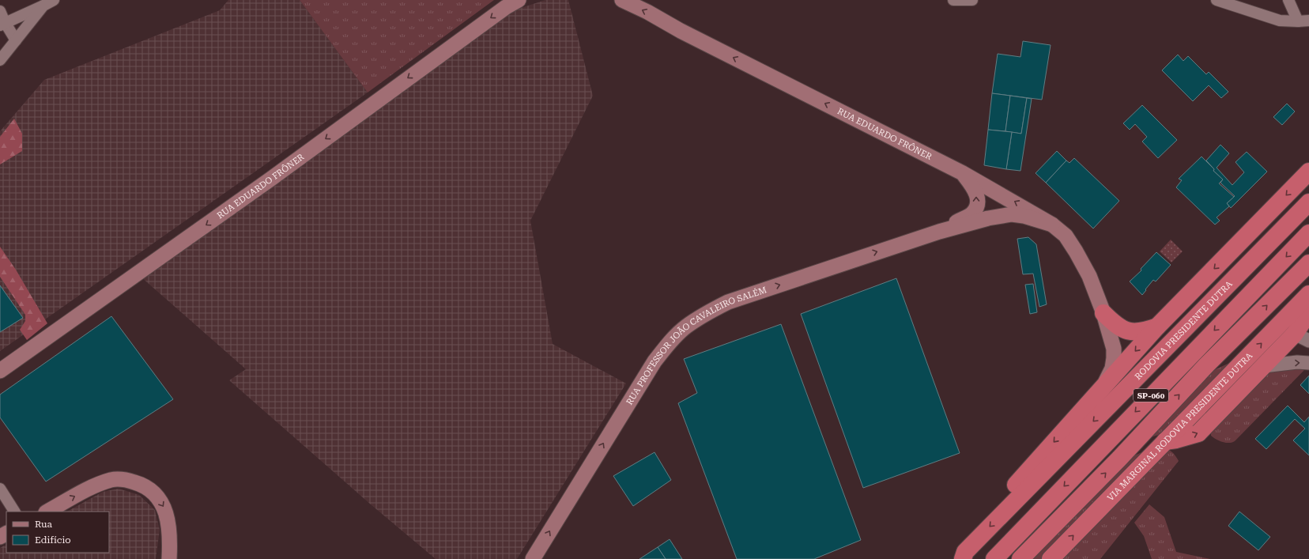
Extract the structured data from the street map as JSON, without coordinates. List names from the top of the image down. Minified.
{"streets":{"highway":["RODOVIA PRESIDENTE DUTRA","SP-060","VIA MARGINAL RODOVIA PRESIDENTE DUTRA"],"main road":["RUA EDUARDO FRÔNER","RUA PROFESSOR JOÃO CAVALEIRO SALÉM"]},"crossings":[["RUA EDUARDO FRÔNER","RUA PROFESSOR JOÃO CAVALEIRO SALÉM"]],"one_way":["RUA EDUARDO FRÔNER","RUA PROFESSOR JOÃO CAVALEIRO SALÉM"],"legend":["Rua","Edifício"]}
